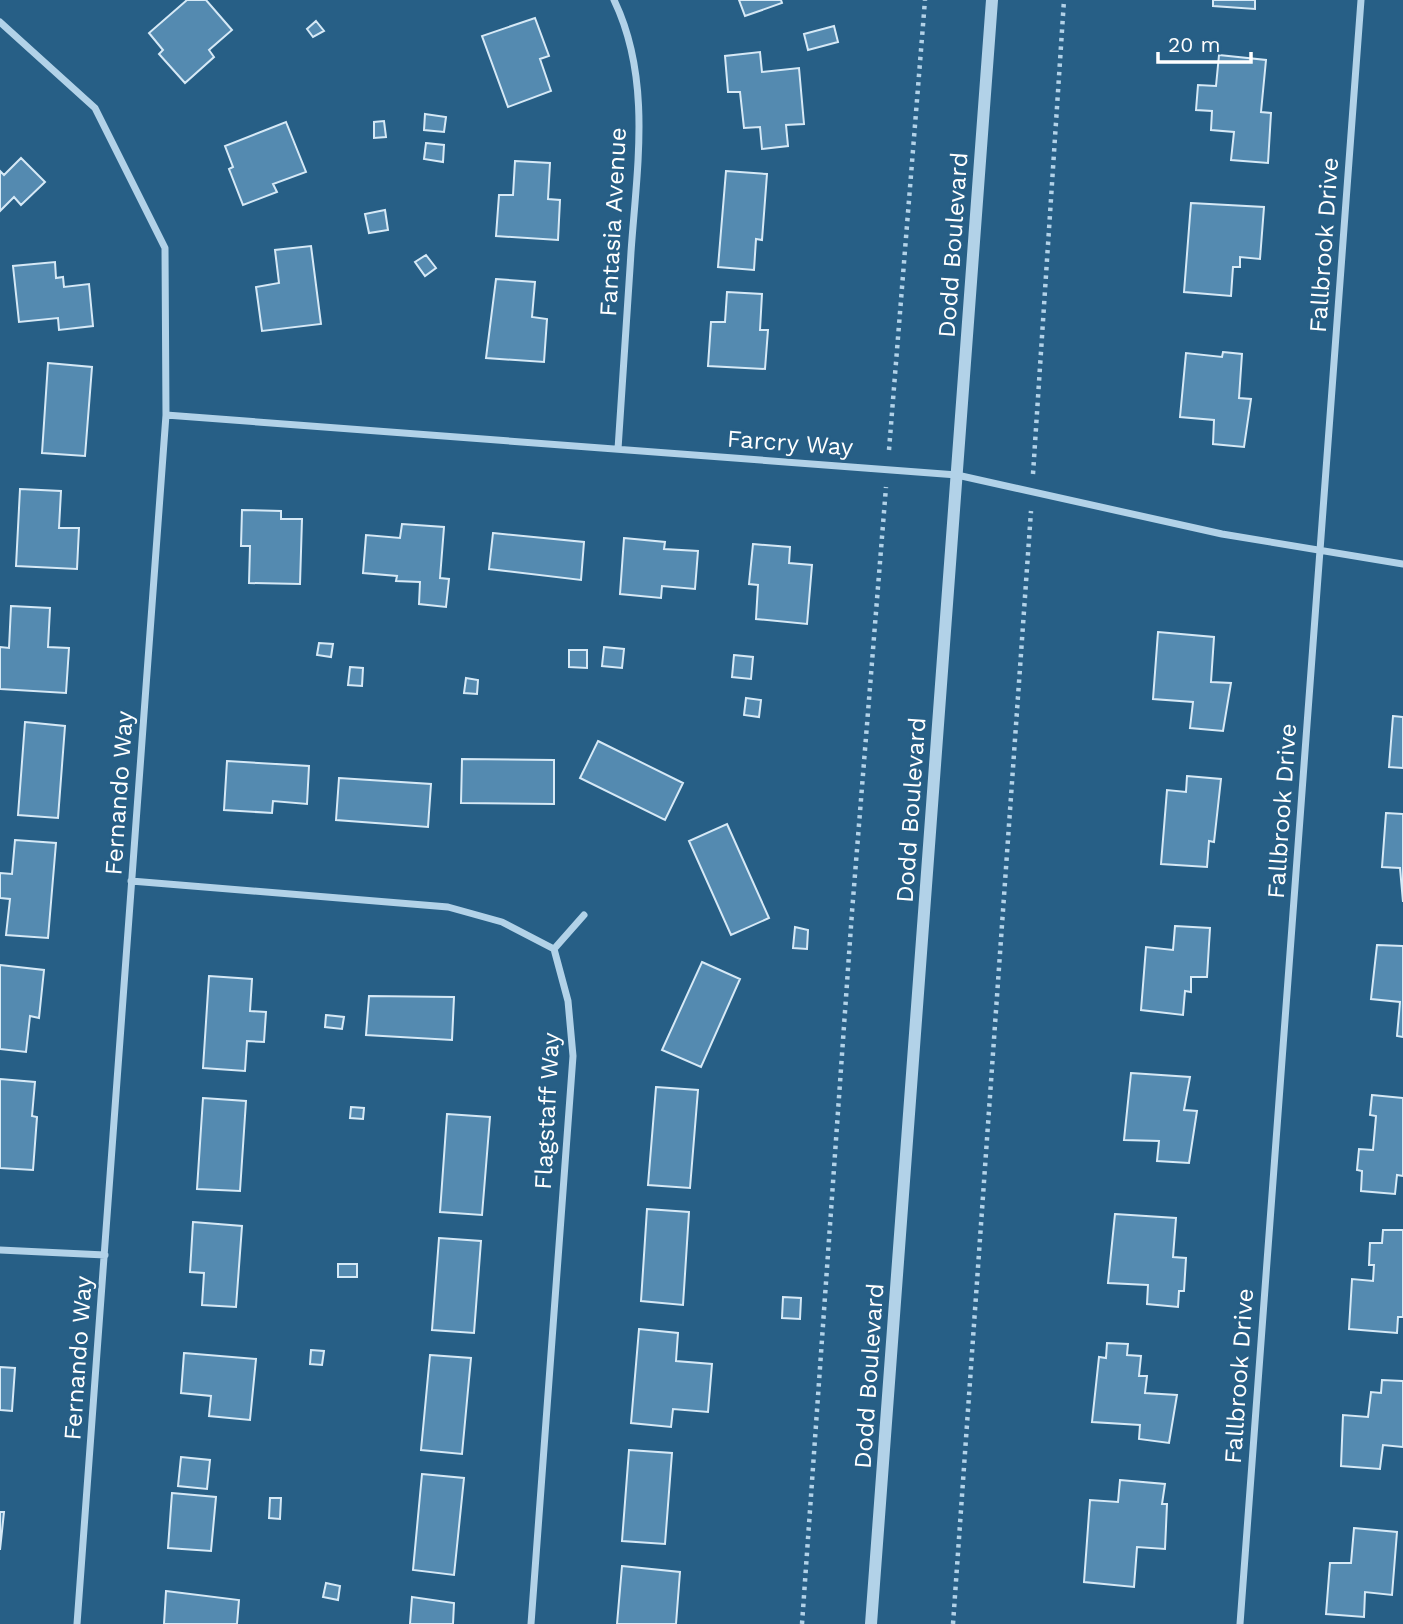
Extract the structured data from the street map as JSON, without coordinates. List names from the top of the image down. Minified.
{"streets":{"street":["Fantasia Avenue","Dodd Boulevard","Fallbrook Drive","Farcry Way","Fernando Way","Flagstaff Way"]},"crossings":[["Fantasia Avenue","Farcry Way"],["Dodd Boulevard","Farcry Way"],["Fallbrook Drive","Farcry Way"],["Farcry Way","Fernando Way"]],"scale_bar":"20 m"}
